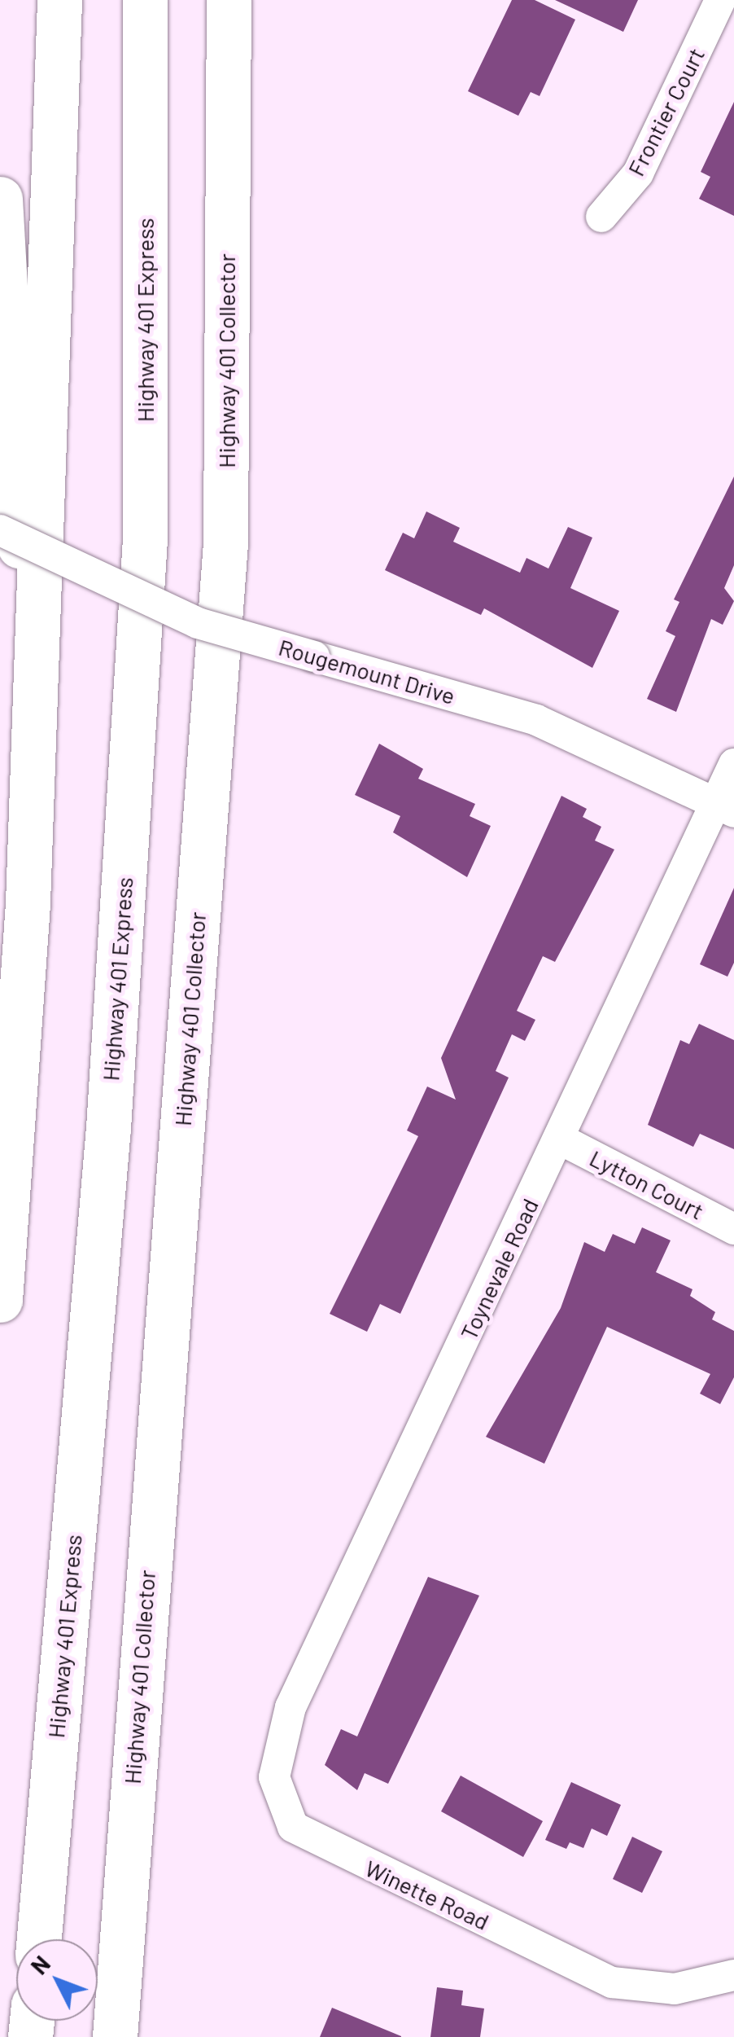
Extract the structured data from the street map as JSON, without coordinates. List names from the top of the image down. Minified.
{"streets":{"highway":["Highway 401 Express","Highway 401 Collector"],"street":["Frontier Court","Rougemount Drive","Lytton Court","Toynevale Road","Winette Road"]},"crossings":[["Rougemount Drive","Toynevale Road"],["Lytton Court","Toynevale Road"],["Toynevale Road","Winette Road"]],"north":"top left"}
